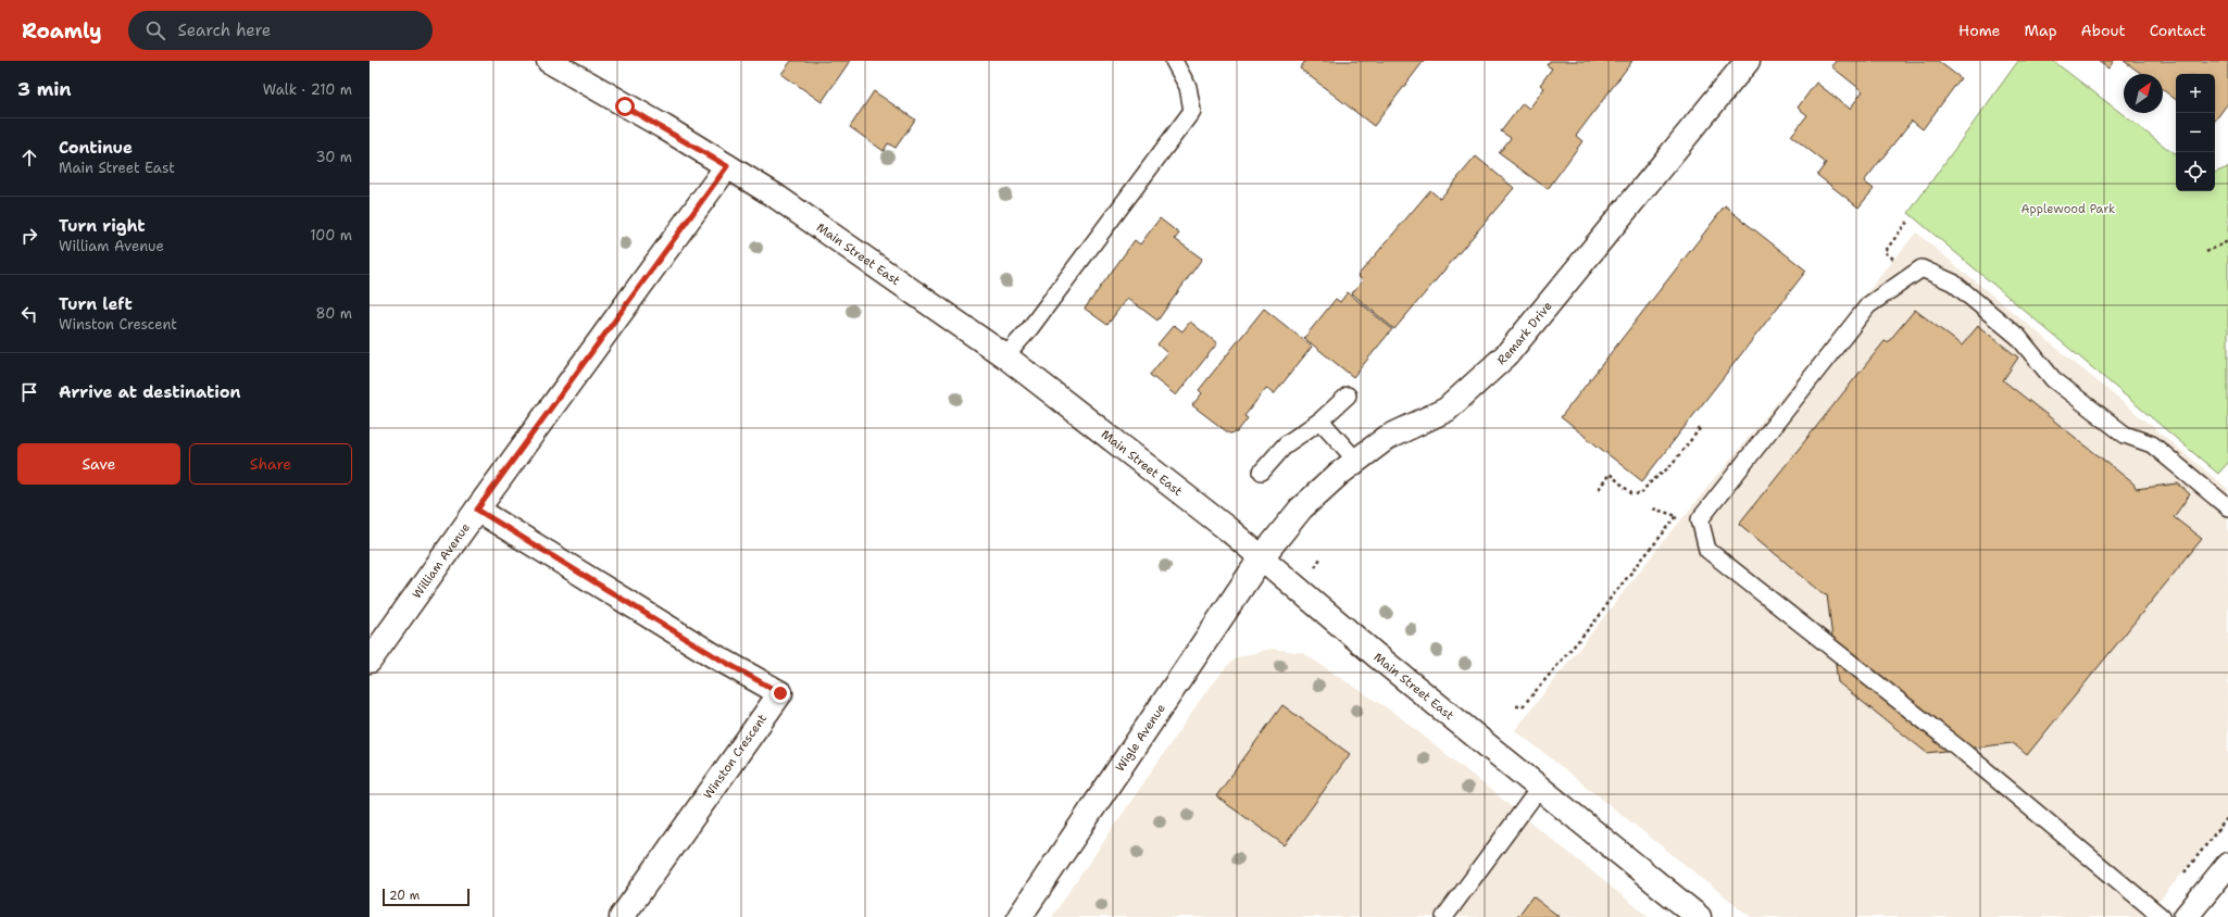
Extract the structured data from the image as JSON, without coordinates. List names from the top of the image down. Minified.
{"streets":{"street":["Main Street East","Remark Drive","William Avenue","Wigle Avenue","Winston Crescent"]},"crossings":[["Main Street East","Remark Drive"],["Main Street East","William Avenue"],["Main Street East","Wigle Avenue"],["Remark Drive","Wigle Avenue"],["William Avenue","Winston Crescent"]],"parks":["Applewood Park"],"scale_bar":"20 m","north":"top right","page":{"header":"Roamly","search":"Search here","nav":["Home","Map","About","Contact"],"heading":["3 min","Walk · 210 m"],"map_buttons":["+","−"],"list":[["Continue","Main Street East","30 m"],["Turn right","William Avenue","100 m"],["Turn left","Winston Crescent","80 m"],"Arrive at destination"],"buttons":["Save","Share"],"scale":"20 m"}}
